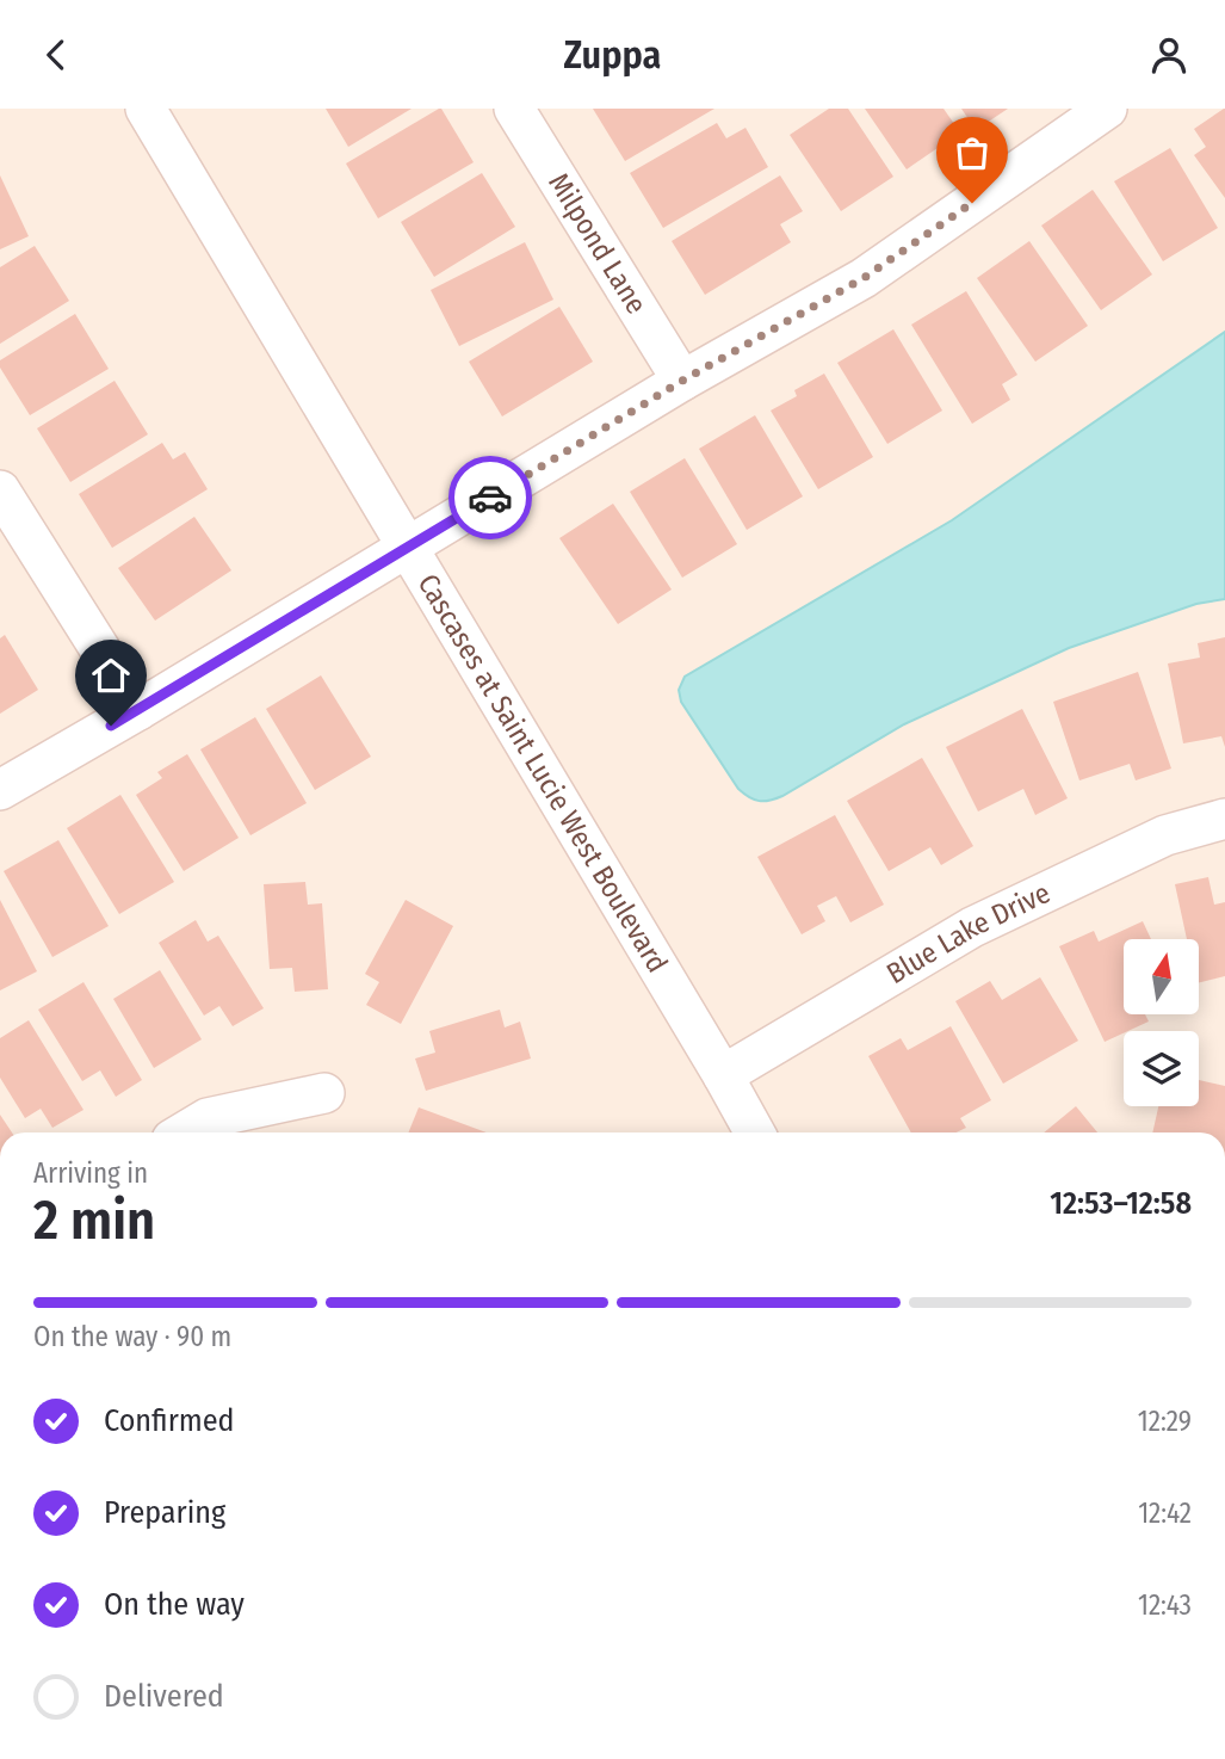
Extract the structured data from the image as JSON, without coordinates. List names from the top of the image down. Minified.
{"streets":{"street":["Milpond Lane","Cascases at Saint Lucie West Boulevard","Blue Lake Drive"]},"crossings":[["Cascases at Saint Lucie West Boulevard","Blue Lake Drive"]],"north":"top","page":{"header":"Zuppa","heading":["2 min","Arriving in","12:53–12:58"],"bar":"On the way · 90 m","list":[["Confirmed","12:29"],["Preparing","12:42"],["On the way","12:43"],"Delivered"]}}
